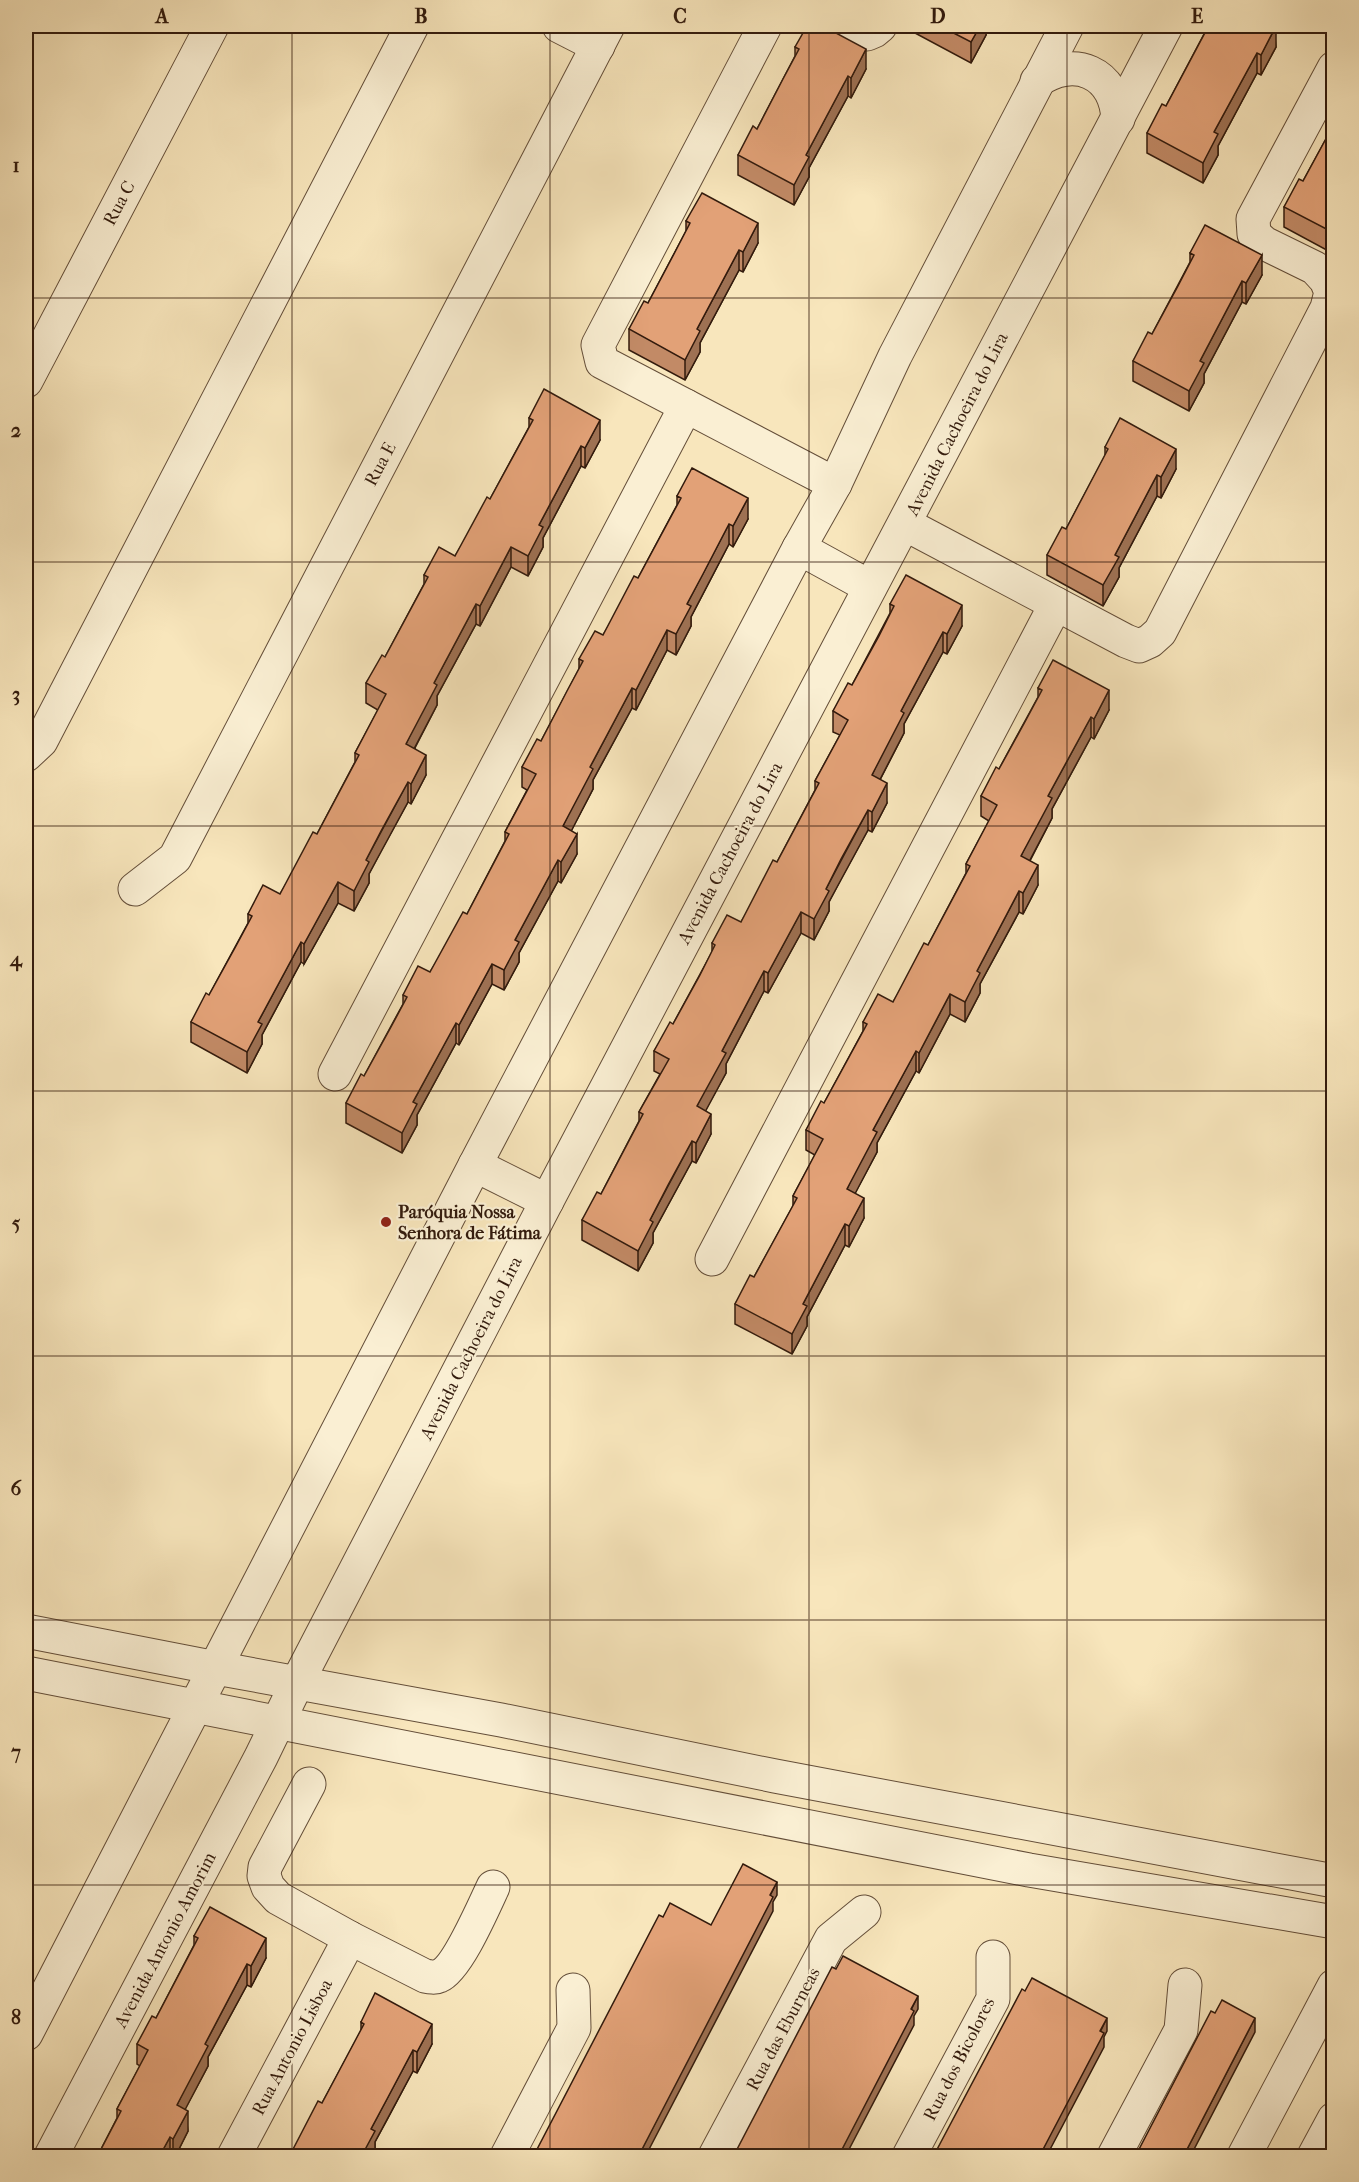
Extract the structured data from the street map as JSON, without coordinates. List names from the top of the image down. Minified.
{"streets":{"street":["Rua C","Avenida Cachoeira do Lira","Rua E","Avenida Antonio Amorim","Rua das Eburneas","Rua Antonio Lisboa","Rua dos Bicolores"]},"crossings":[["Avenida Cachoeira do Lira","Avenida Antonio Amorim"]],"places":["Paróquia Nossa Senhora de Fátima"],"grid":{"columns":["A","B","C","D","E"],"rows":["1","2","3","4","5","6","7","8"]}}
